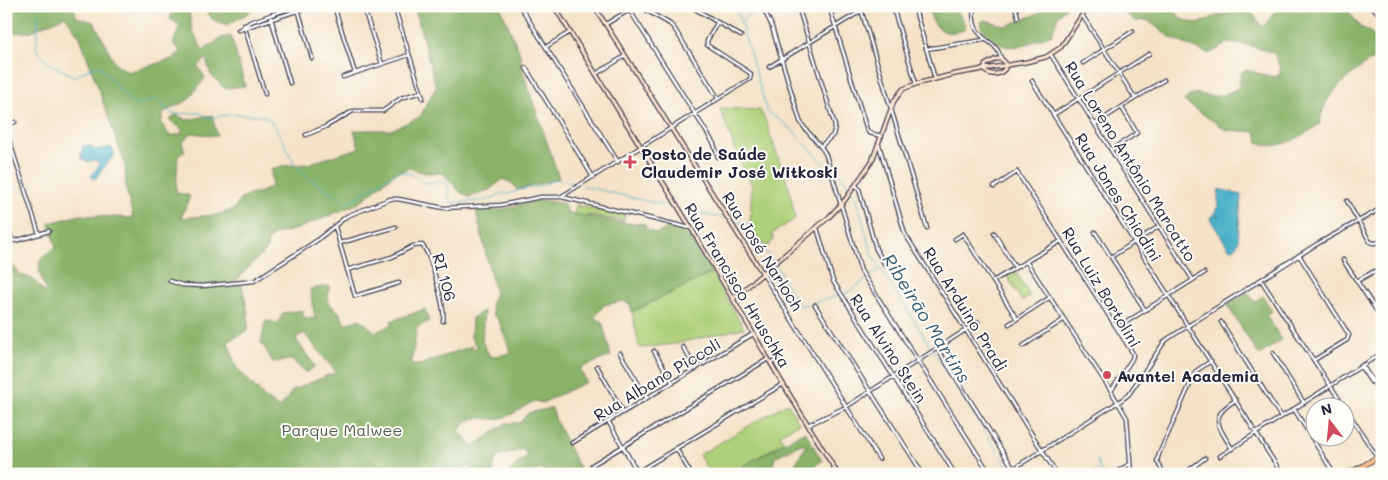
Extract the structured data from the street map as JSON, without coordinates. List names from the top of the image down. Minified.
{"streets":{"street":["Rua Loreno Antônio Marcatto","Rua Jones Chiodini","Rua José Narloch","RI 106","Rua Francisco Hruschka","Rua Luiz Bortolini","Rua Arduino Pradi","Rua Alvino Stein","Rua Albano Piccoli"]},"crossings":[["Rua Francisco Hruschka","Rua Albano Piccoli"]],"water":["Ribeirão Martins"],"parks":["Parque Malwee"],"places":{"health":["Posto de Saúde Claudemir José Witkoski"],"other":["Avante! Academia"]},"north":"top"}
